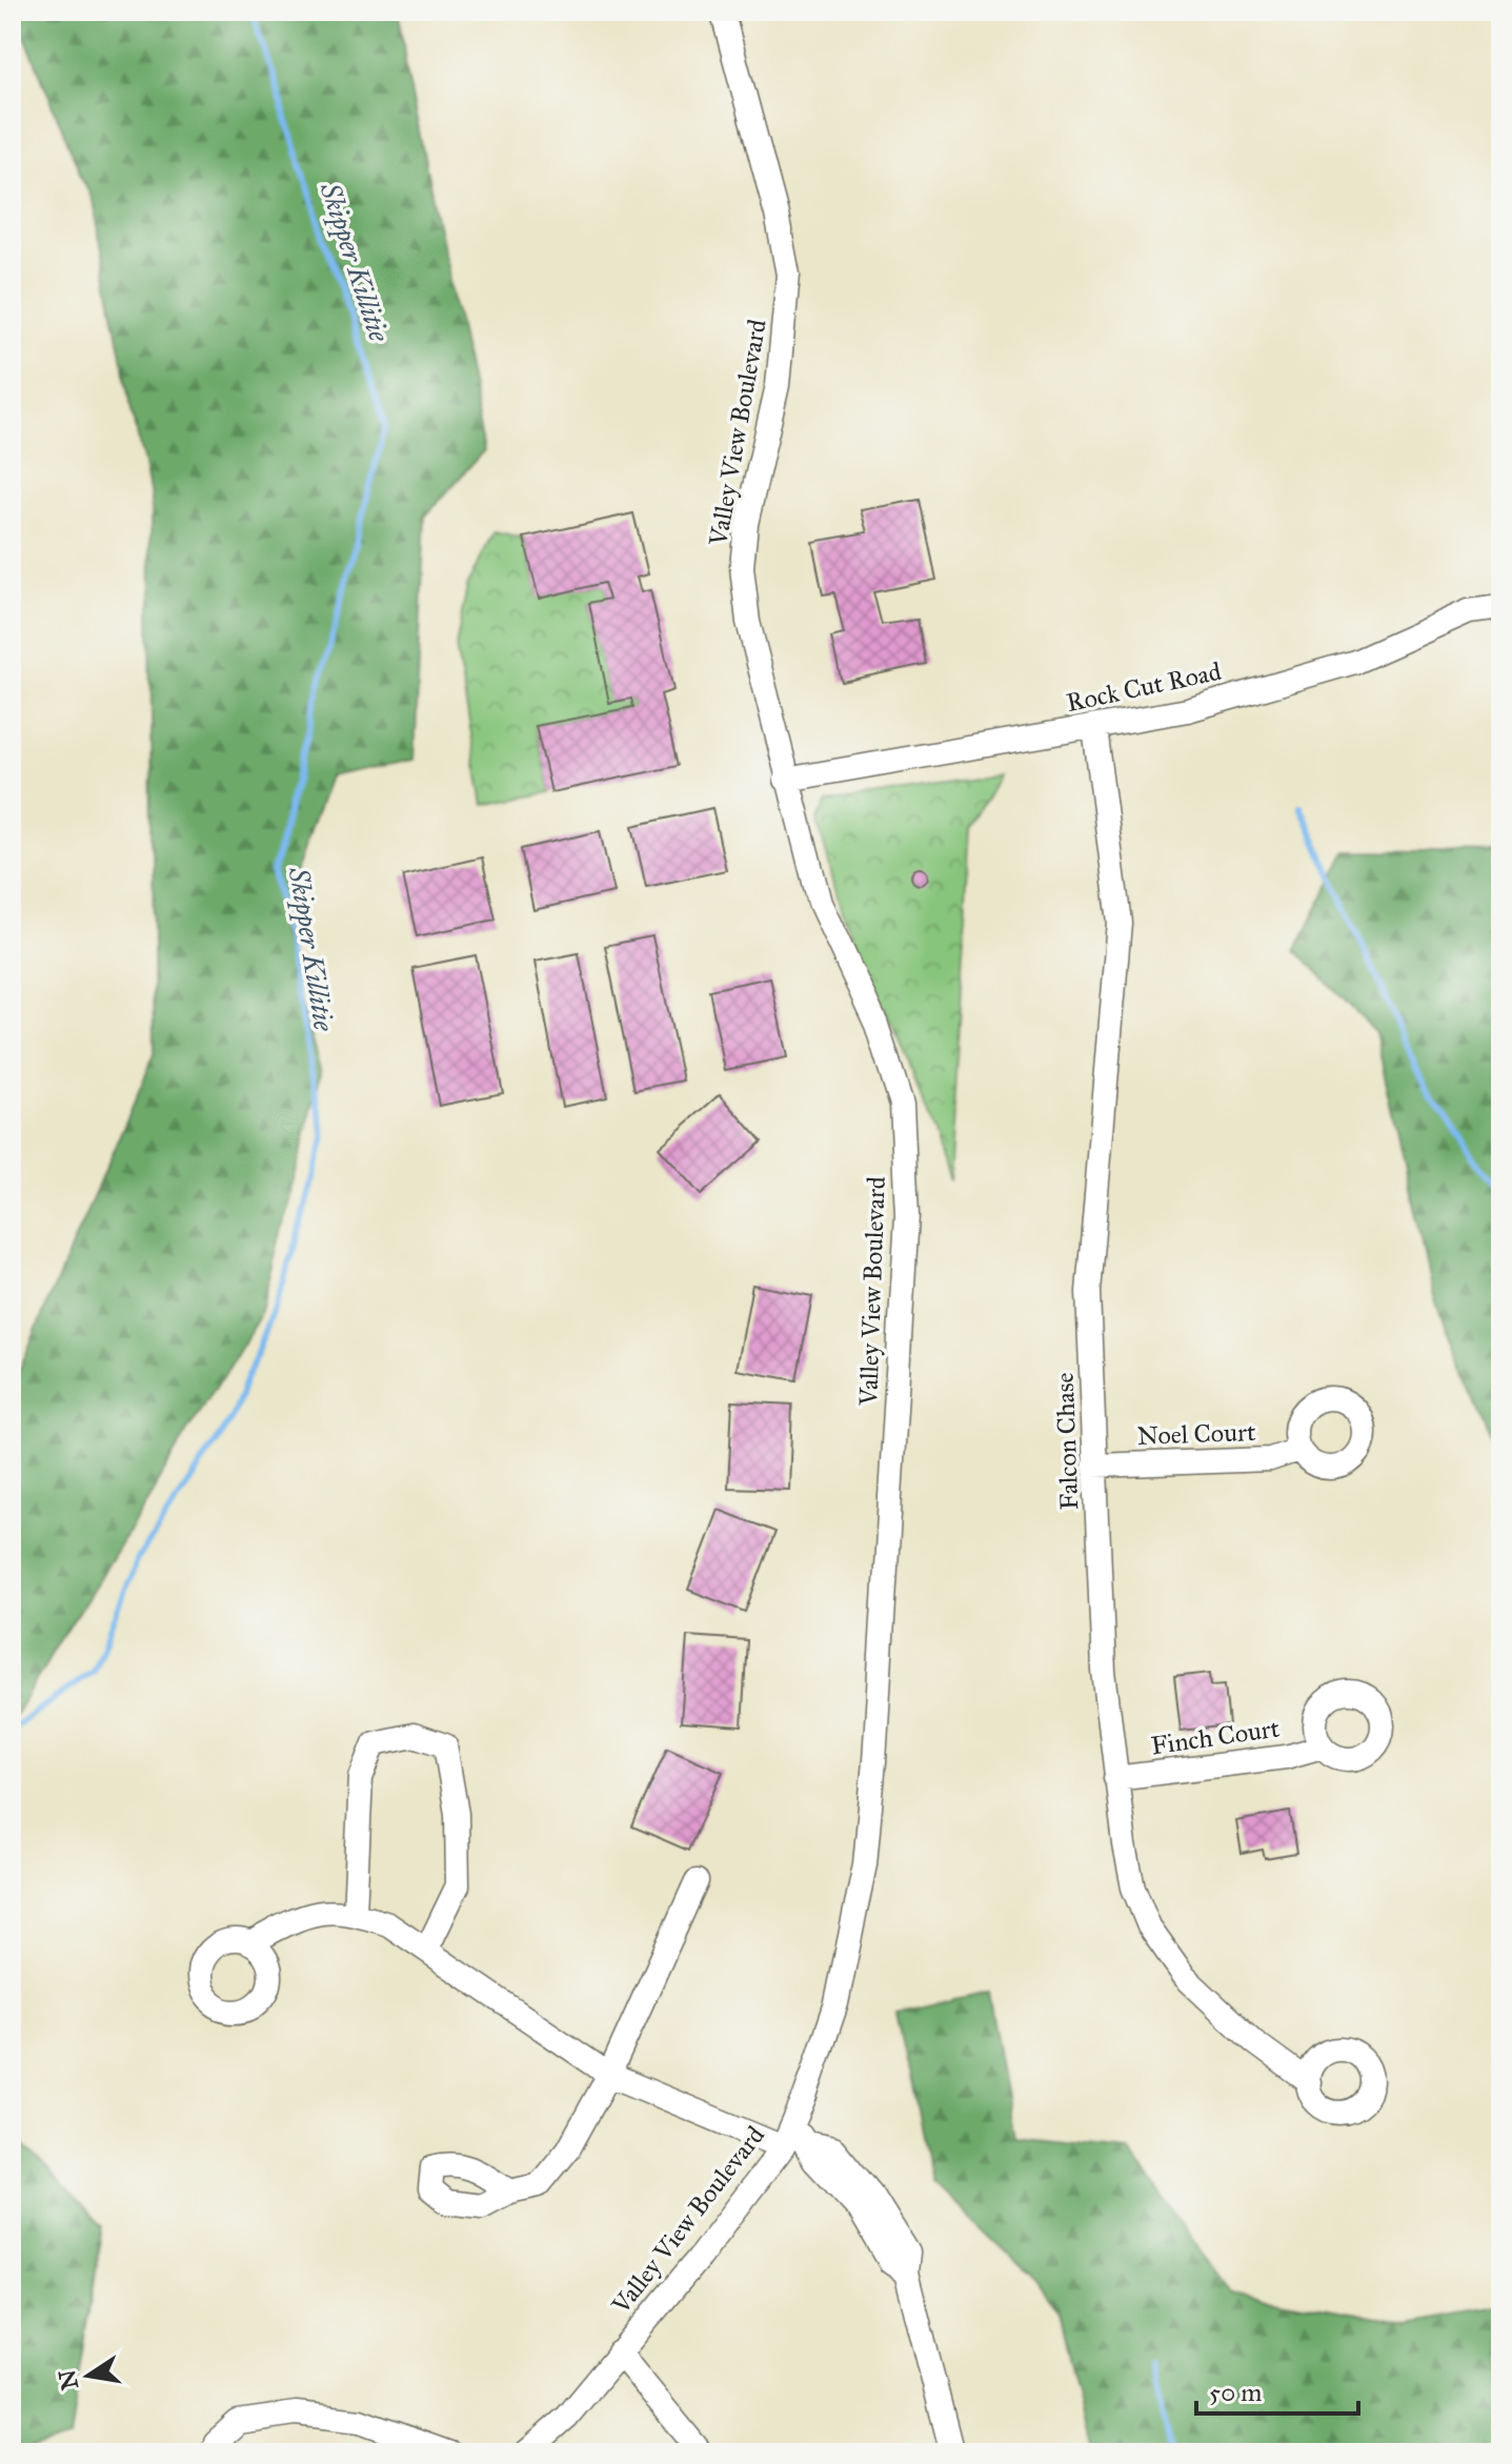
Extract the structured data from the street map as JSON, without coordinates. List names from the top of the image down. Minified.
{"streets":{"street":["Valley View Boulevard","Rock Cut Road","Noel Court","Falcon Chase","Finch Court"]},"crossings":[["Valley View Boulevard","Rock Cut Road"],["Rock Cut Road","Falcon Chase"],["Noel Court","Falcon Chase"],["Falcon Chase","Finch Court"]],"water":["Skipper Killitie"],"scale_bar":"50 m","north":"left"}
